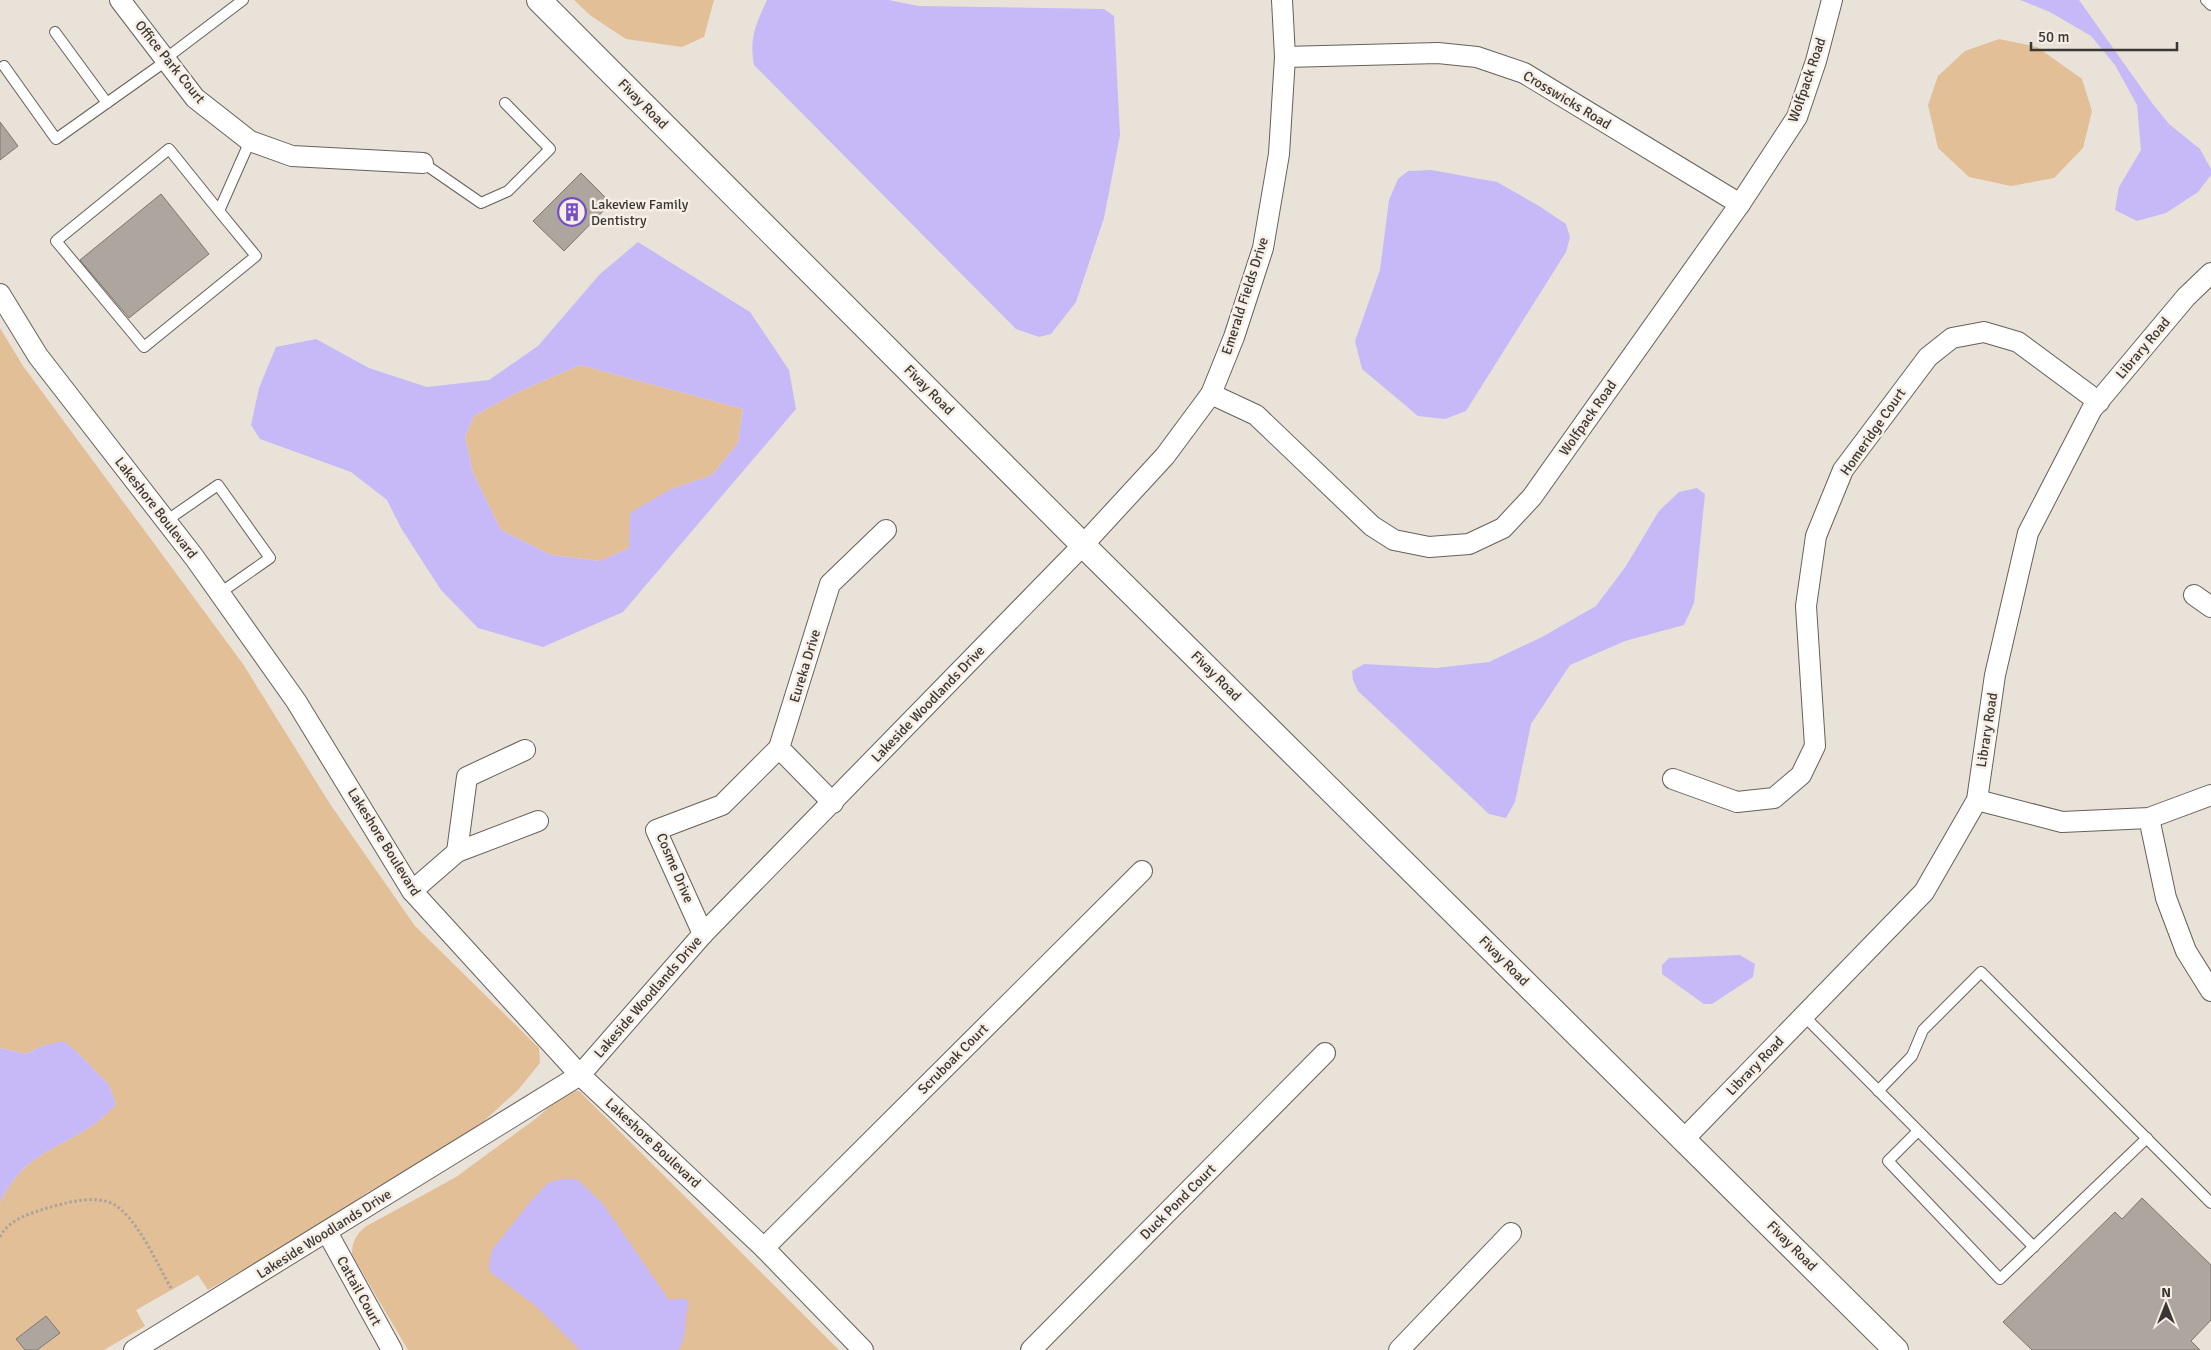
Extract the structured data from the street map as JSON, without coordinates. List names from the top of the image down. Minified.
{"streets":{"street":["Office Park Court","Wolfpack Road","Crosswicks Road","Fivay Road","Emerald Fields Drive","Library Road","Homeridge Court","Lakeshore Boulevard","Eureka Drive","Lakeside Woodlands Drive","Cosme Drive","Scruboak Court","Duck Pond Court","Cattail Court"]},"crossings":[["Wolfpack Road","Crosswicks Road"],["Wolfpack Road","Emerald Fields Drive"],["Crosswicks Road","Emerald Fields Drive"],["Fivay Road","Emerald Fields Drive"],["Fivay Road","Library Road"],["Fivay Road","Lakeside Woodlands Drive"],["Emerald Fields Drive","Lakeside Woodlands Drive"],["Library Road","Homeridge Court"],["Lakeshore Boulevard","Lakeside Woodlands Drive"],["Lakeshore Boulevard","Scruboak Court"],["Eureka Drive","Cosme Drive"],["Lakeside Woodlands Drive","Cosme Drive"],["Lakeside Woodlands Drive","Cattail Court"]],"places":{"building":["Lakeview Family Dentistry"]},"scale_bar":"50 m","north":"top"}
